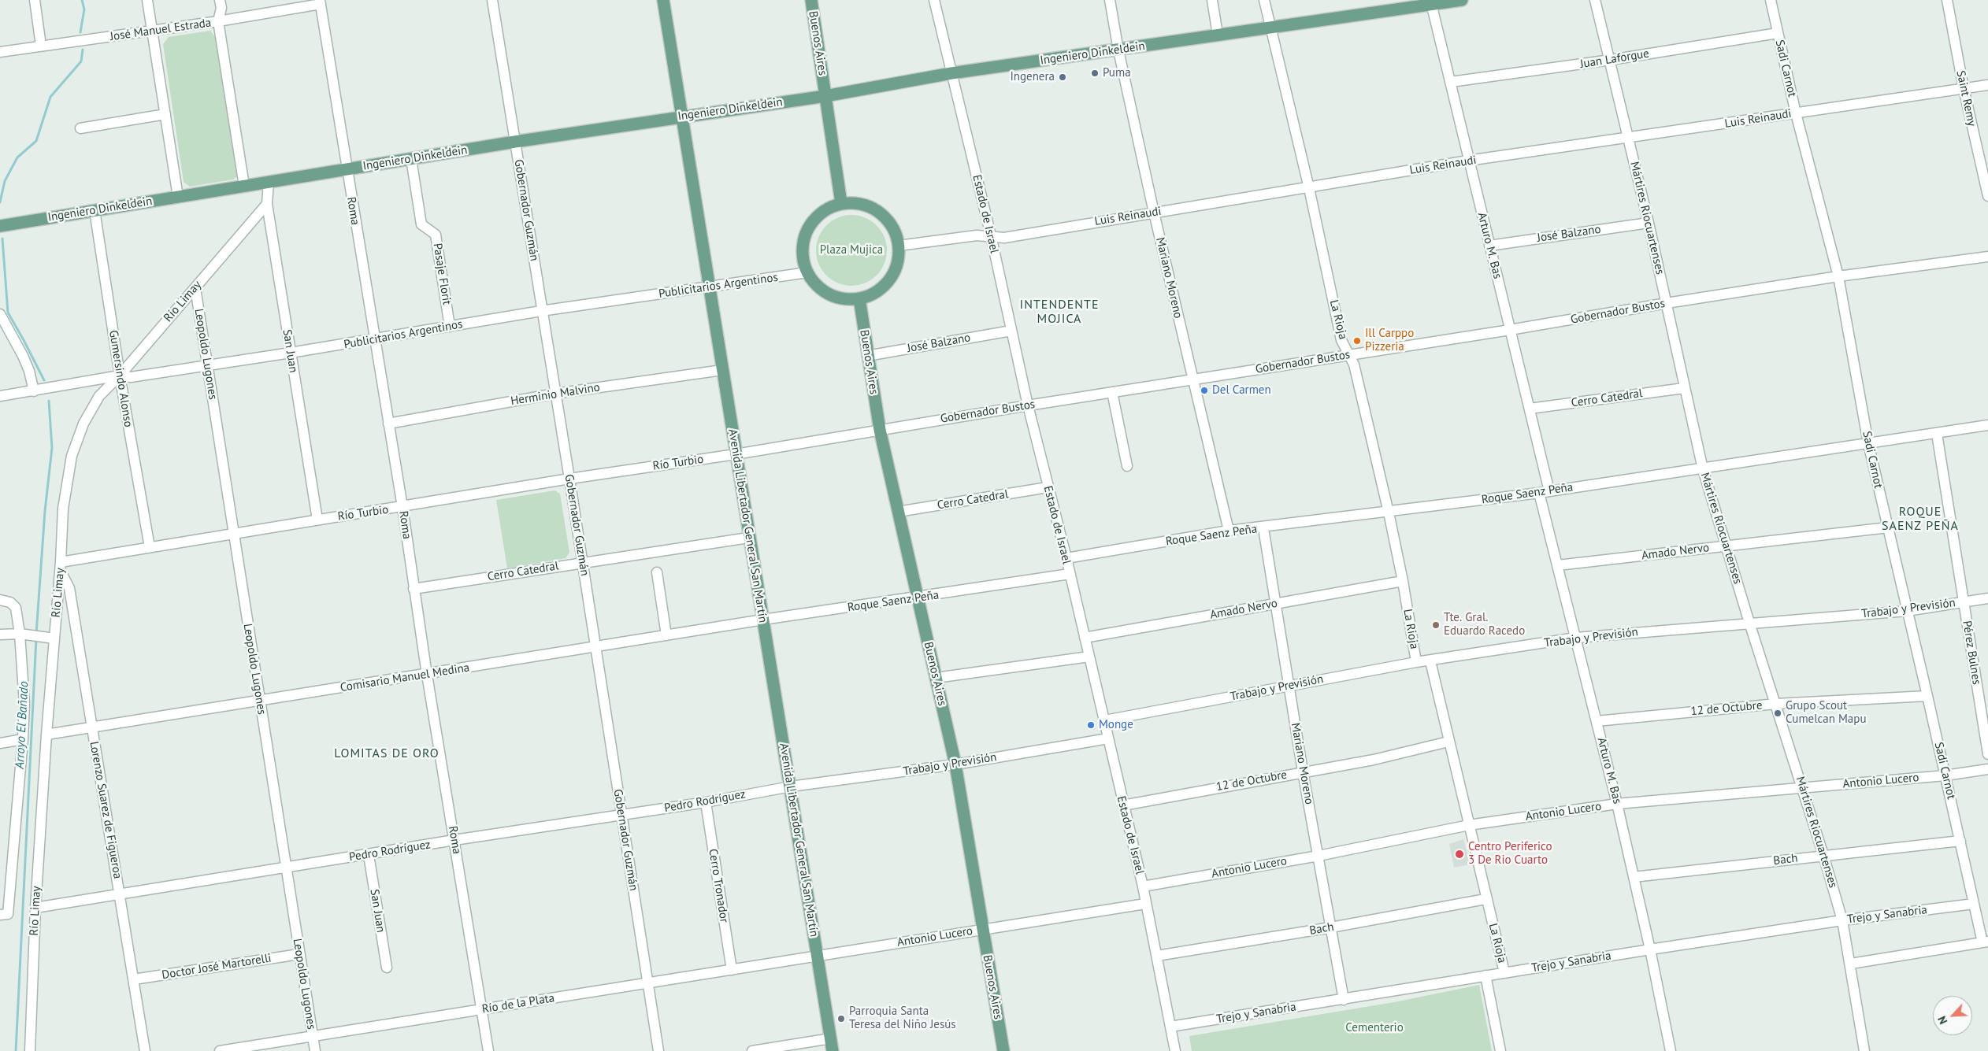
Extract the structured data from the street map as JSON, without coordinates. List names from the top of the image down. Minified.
{"streets":{"main road":["Buenos Aires","Ingeniero Dinkeldein","Avenida Libertador General San Martín"],"street":["José Manuel Estrada","Juan Laforgue","Sadi Carnot","Saint Remy","Luis Reinaudi","Gobernador Guzmán","Roma","Estado de Israel","Mártires Riocuartenses","José Balzano","Arturo M. Bas","Pasaje Florit","Mariano Moreno","Publicitarios Argentinos","Río Limay","Gobernador Bustos","La Rioja","San Juan","Leopoldo Lugones","Gumersindo Alonso","Herminio Malvino","Cerro Catedral","Río Turbio","Roque Saenz Peña","Amado Nervo","Trabajo y Previsión","Pérez Bulnes","Comisario Manuel Medina","12 de Octubre","Antonio Lucero","Pedro Rodríguez","Lorenzo Suarez de Figueroa","Bach","Cerro Tronador","Trejo y Sanabria","Doctor José Martorelli","Río de la Plata"]},"crossings":[["José Manuel Estrada","Roma"],["Buenos Aires","Ingeniero Dinkeldein"],["Buenos Aires","Luis Reinaudi"],["Buenos Aires","José Balzano"],["Buenos Aires","Publicitarios Argentinos"],["Buenos Aires","Gobernador Bustos"],["Buenos Aires","Cerro Catedral"],["Buenos Aires","Roque Saenz Peña"],["Buenos Aires","Trabajo y Previsión"],["Buenos Aires","Antonio Lucero"],["Ingeniero Dinkeldein","Gobernador Guzmán"],["Ingeniero Dinkeldein","Roma"],["Ingeniero Dinkeldein","Estado de Israel"],["Ingeniero Dinkeldein","Arturo M. Bas"],["Ingeniero Dinkeldein","Pasaje Florit"],["Ingeniero Dinkeldein","Mariano Moreno"],["Ingeniero Dinkeldein","La Rioja"],["Ingeniero Dinkeldein","San Juan"],["Ingeniero Dinkeldein","Gumersindo Alonso"],["Ingeniero Dinkeldein","Avenida Libertador General San Martín"],["Juan Laforgue","Sadi Carnot"],["Juan Laforgue","Mártires Riocuartenses"],["Juan Laforgue","Arturo M. Bas"],["Sadi Carnot","Luis Reinaudi"],["Sadi Carnot","Gobernador Bustos"],["Sadi Carnot","Roque Saenz Peña"],["Sadi Carnot","Amado Nervo"],["Sadi Carnot","Trabajo y Previsión"],["Sadi Carnot","12 de Octubre"],["Sadi Carnot","Antonio Lucero"],["Sadi Carnot","Bach"],["Sadi Carnot","Trejo y Sanabria"],["Saint Remy","Luis Reinaudi"],["Luis Reinaudi","Estado de Israel"],["Luis Reinaudi","Mártires Riocuartenses"],["Luis Reinaudi","Arturo M. Bas"],["Luis Reinaudi","Mariano Moreno"],["Luis Reinaudi","Publicitarios Argentinos"],["Luis Reinaudi","La Rioja"],["Gobernador Guzmán","Publicitarios Argentinos"],["Gobernador Guzmán","Herminio Malvino"],["Gobernador Guzmán","Cerro Catedral"],["Gobernador Guzmán","Río Turbio"],["Gobernador Guzmán","Comisario Manuel Medina"],["Gobernador Guzmán","Pedro Rodríguez"],["Gobernador Guzmán","Río de la Plata"],["Roma","Publicitarios Argentinos"],["Roma","Herminio Malvino"],["Roma","Cerro Catedral"],["Roma","Río Turbio"],["Roma","Comisario Manuel Medina"],["Roma","Pedro Rodríguez"],["Roma","Río de la Plata"],["Estado de Israel","José Balzano"],["Estado de Israel","Gobernador Bustos"],["Estado de Israel","Cerro Catedral"],["Estado de Israel","Roque Saenz Peña"],["Estado de Israel","Amado Nervo"],["Estado de Israel","Trabajo y Previsión"],["Estado de Israel","12 de Octubre"],["Estado de Israel","Antonio Lucero"],["Estado de Israel","Bach"],["Estado de Israel","Trejo y Sanabria"],["Mártires Riocuartenses","José Balzano"],["Mártires Riocuartenses","Gobernador Bustos"],["Mártires Riocuartenses","Cerro Catedral"],["Mártires Riocuartenses","Roque Saenz Peña"],["Mártires Riocuartenses","Amado Nervo"],["Mártires Riocuartenses","Trabajo y Previsión"],["Mártires Riocuartenses","12 de Octubre"],["Mártires Riocuartenses","Antonio Lucero"],["Mártires Riocuartenses","Bach"],["Mártires Riocuartenses","Trejo y Sanabria"],["José Balzano","Arturo M. Bas"],["Arturo M. Bas","Gobernador Bustos"],["Arturo M. Bas","Cerro Catedral"],["Arturo M. Bas","Roque Saenz Peña"],["Arturo M. Bas","Amado Nervo"],["Arturo M. Bas","Trabajo y Previsión"],["Arturo M. Bas","12 de Octubre"],["Arturo M. Bas","Antonio Lucero"],["Arturo M. Bas","Bach"],["Arturo M. Bas","Trejo y Sanabria"],["Pasaje Florit","Publicitarios Argentinos"],["Mariano Moreno","Gobernador Bustos"],["Mariano Moreno","Roque Saenz Peña"],["Mariano Moreno","Amado Nervo"],["Mariano Moreno","Trabajo y Previsión"],["Mariano Moreno","12 de Octubre"],["Mariano Moreno","Antonio Lucero"],["Mariano Moreno","Bach"],["Mariano Moreno","Trejo y Sanabria"],["Publicitarios Argentinos","Río Limay"],["Publicitarios Argentinos","San Juan"],["Publicitarios Argentinos","Leopoldo Lugones"],["Publicitarios Argentinos","Gumersindo Alonso"],["Publicitarios Argentinos","Avenida Libertador General San Martín"],["Río Limay","San Juan"],["Río Limay","Leopoldo Lugones"],["Río Limay","Gumersindo Alonso"],["Río Limay","Río Turbio"],["Río Limay","Comisario Manuel Medina"],["Río Limay","Pedro Rodríguez"],["Río Limay","Lorenzo Suarez de Figueroa"],["Gobernador Bustos","La Rioja"],["Gobernador Bustos","Río Turbio"],["Gobernador Bustos","Avenida Libertador General San Martín"],["La Rioja","Roque Saenz Peña"],["La Rioja","Amado Nervo"],["La Rioja","Trabajo y Previsión"],["La Rioja","12 de Octubre"],["La Rioja","Antonio Lucero"],["La Rioja","Bach"],["La Rioja","Trejo y Sanabria"],["San Juan","Río Turbio"],["San Juan","Pedro Rodríguez"],["Leopoldo Lugones","Río Turbio"],["Leopoldo Lugones","Comisario Manuel Medina"],["Leopoldo Lugones","Pedro Rodríguez"],["Leopoldo Lugones","Doctor José Martorelli"],["Leopoldo Lugones","Río de la Plata"],["Gumersindo Alonso","Río Turbio"],["Herminio Malvino","Avenida Libertador General San Martín"],["Cerro Catedral","Avenida Libertador General San Martín"],["Río Turbio","Avenida Libertador General San Martín"],["Río Turbio","Lorenzo Suarez de Figueroa"],["Roque Saenz Peña","Avenida Libertador General San Martín"],["Roque Saenz Peña","Pérez Bulnes"],["Roque Saenz Peña","Comisario Manuel Medina"],["Avenida Libertador General San Martín","Trabajo y Previsión"],["Avenida Libertador General San Martín","Comisario Manuel Medina"],["Avenida Libertador General San Martín","Antonio Lucero"],["Avenida Libertador General San Martín","Pedro Rodríguez"],["Avenida Libertador General San Martín","Río de la Plata"],["Trabajo y Previsión","Pérez Bulnes"],["Trabajo y Previsión","Pedro Rodríguez"],["Comisario Manuel Medina","Lorenzo Suarez de Figueroa"],["Antonio Lucero","Río de la Plata"],["Pedro Rodríguez","Lorenzo Suarez de Figueroa"],["Pedro Rodríguez","Cerro Tronador"],["Lorenzo Suarez de Figueroa","Doctor José Martorelli"],["Cerro Tronador","Río de la Plata"]],"districts":["INTENDENTE MOJICA","ROQUE SAENZ PEÑA","LOMITAS DE ORO"],"water":["Arroyo El Bañado"],"parks":["Plaza Mujica","Cementerio"],"places":["Puma","Ingenera","Ill Carppo Pizzeria","Del Carmen","Tte. Gral. Eduardo Racedo","Grupo Scout Cumelcan Mapu","Monge","Centro Periferico 3 De Rio Cuarto","Parroquia Santa Teresa del Niño Jesús"],"north":"bottom left"}
